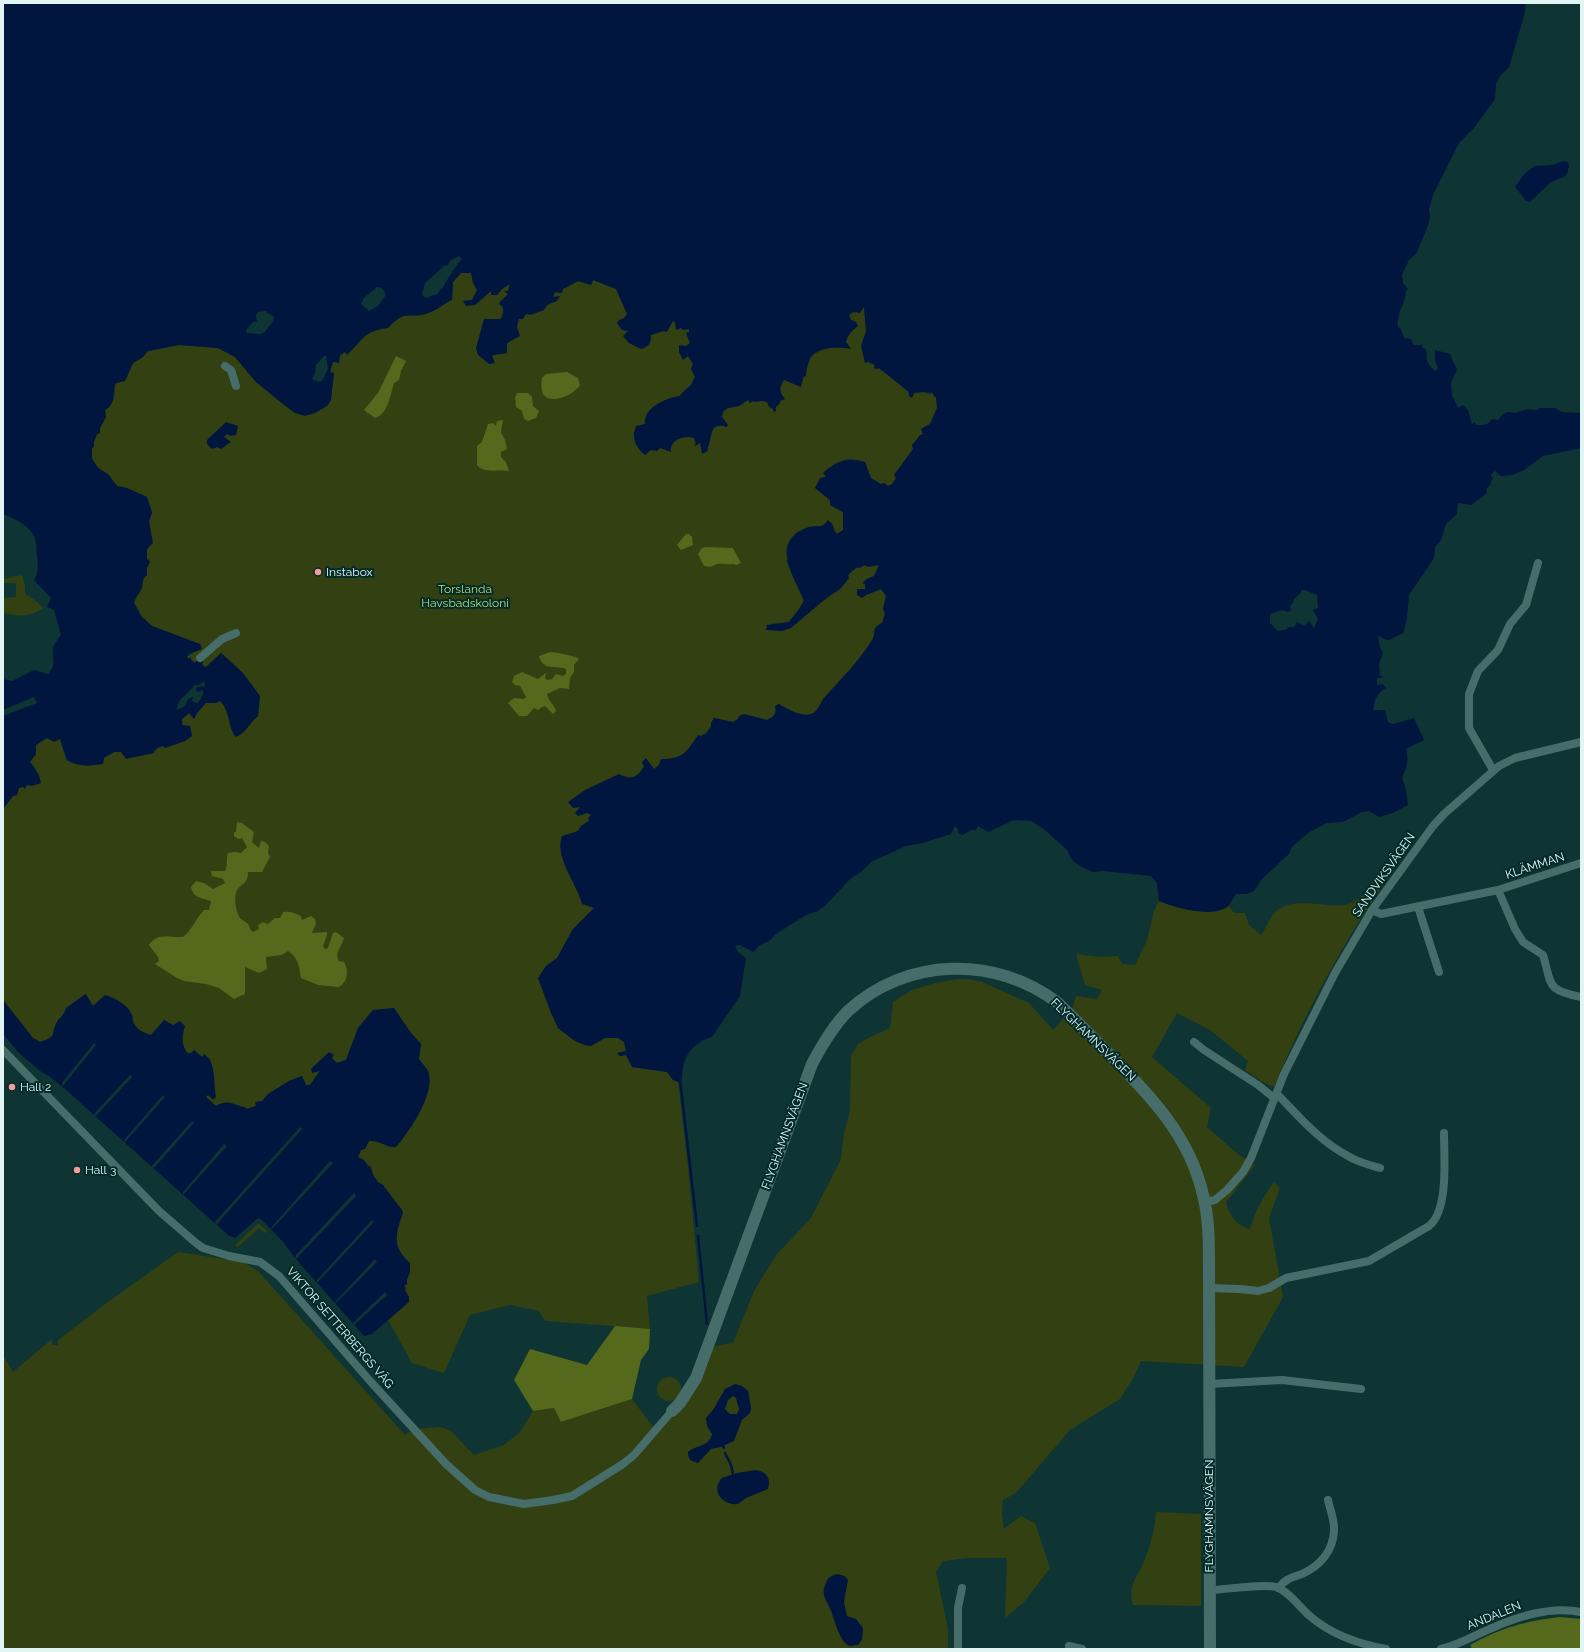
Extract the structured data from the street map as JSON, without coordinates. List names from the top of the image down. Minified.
{"streets":{"street":["KLÄMMAN","SANDVIKSVÄGEN","FLYGHAMNSVÄGEN","VIKTOR SETTERBERGS VÄG","ANDALEN"]},"crossings":[["KLÄMMAN","SANDVIKSVÄGEN"],["SANDVIKSVÄGEN","FLYGHAMNSVÄGEN"],["FLYGHAMNSVÄGEN","VIKTOR SETTERBERGS VÄG"]],"parks":["Torslanda Havsbadskoloni"],"places":["Instabox","Hall 2","Hall 3"]}
